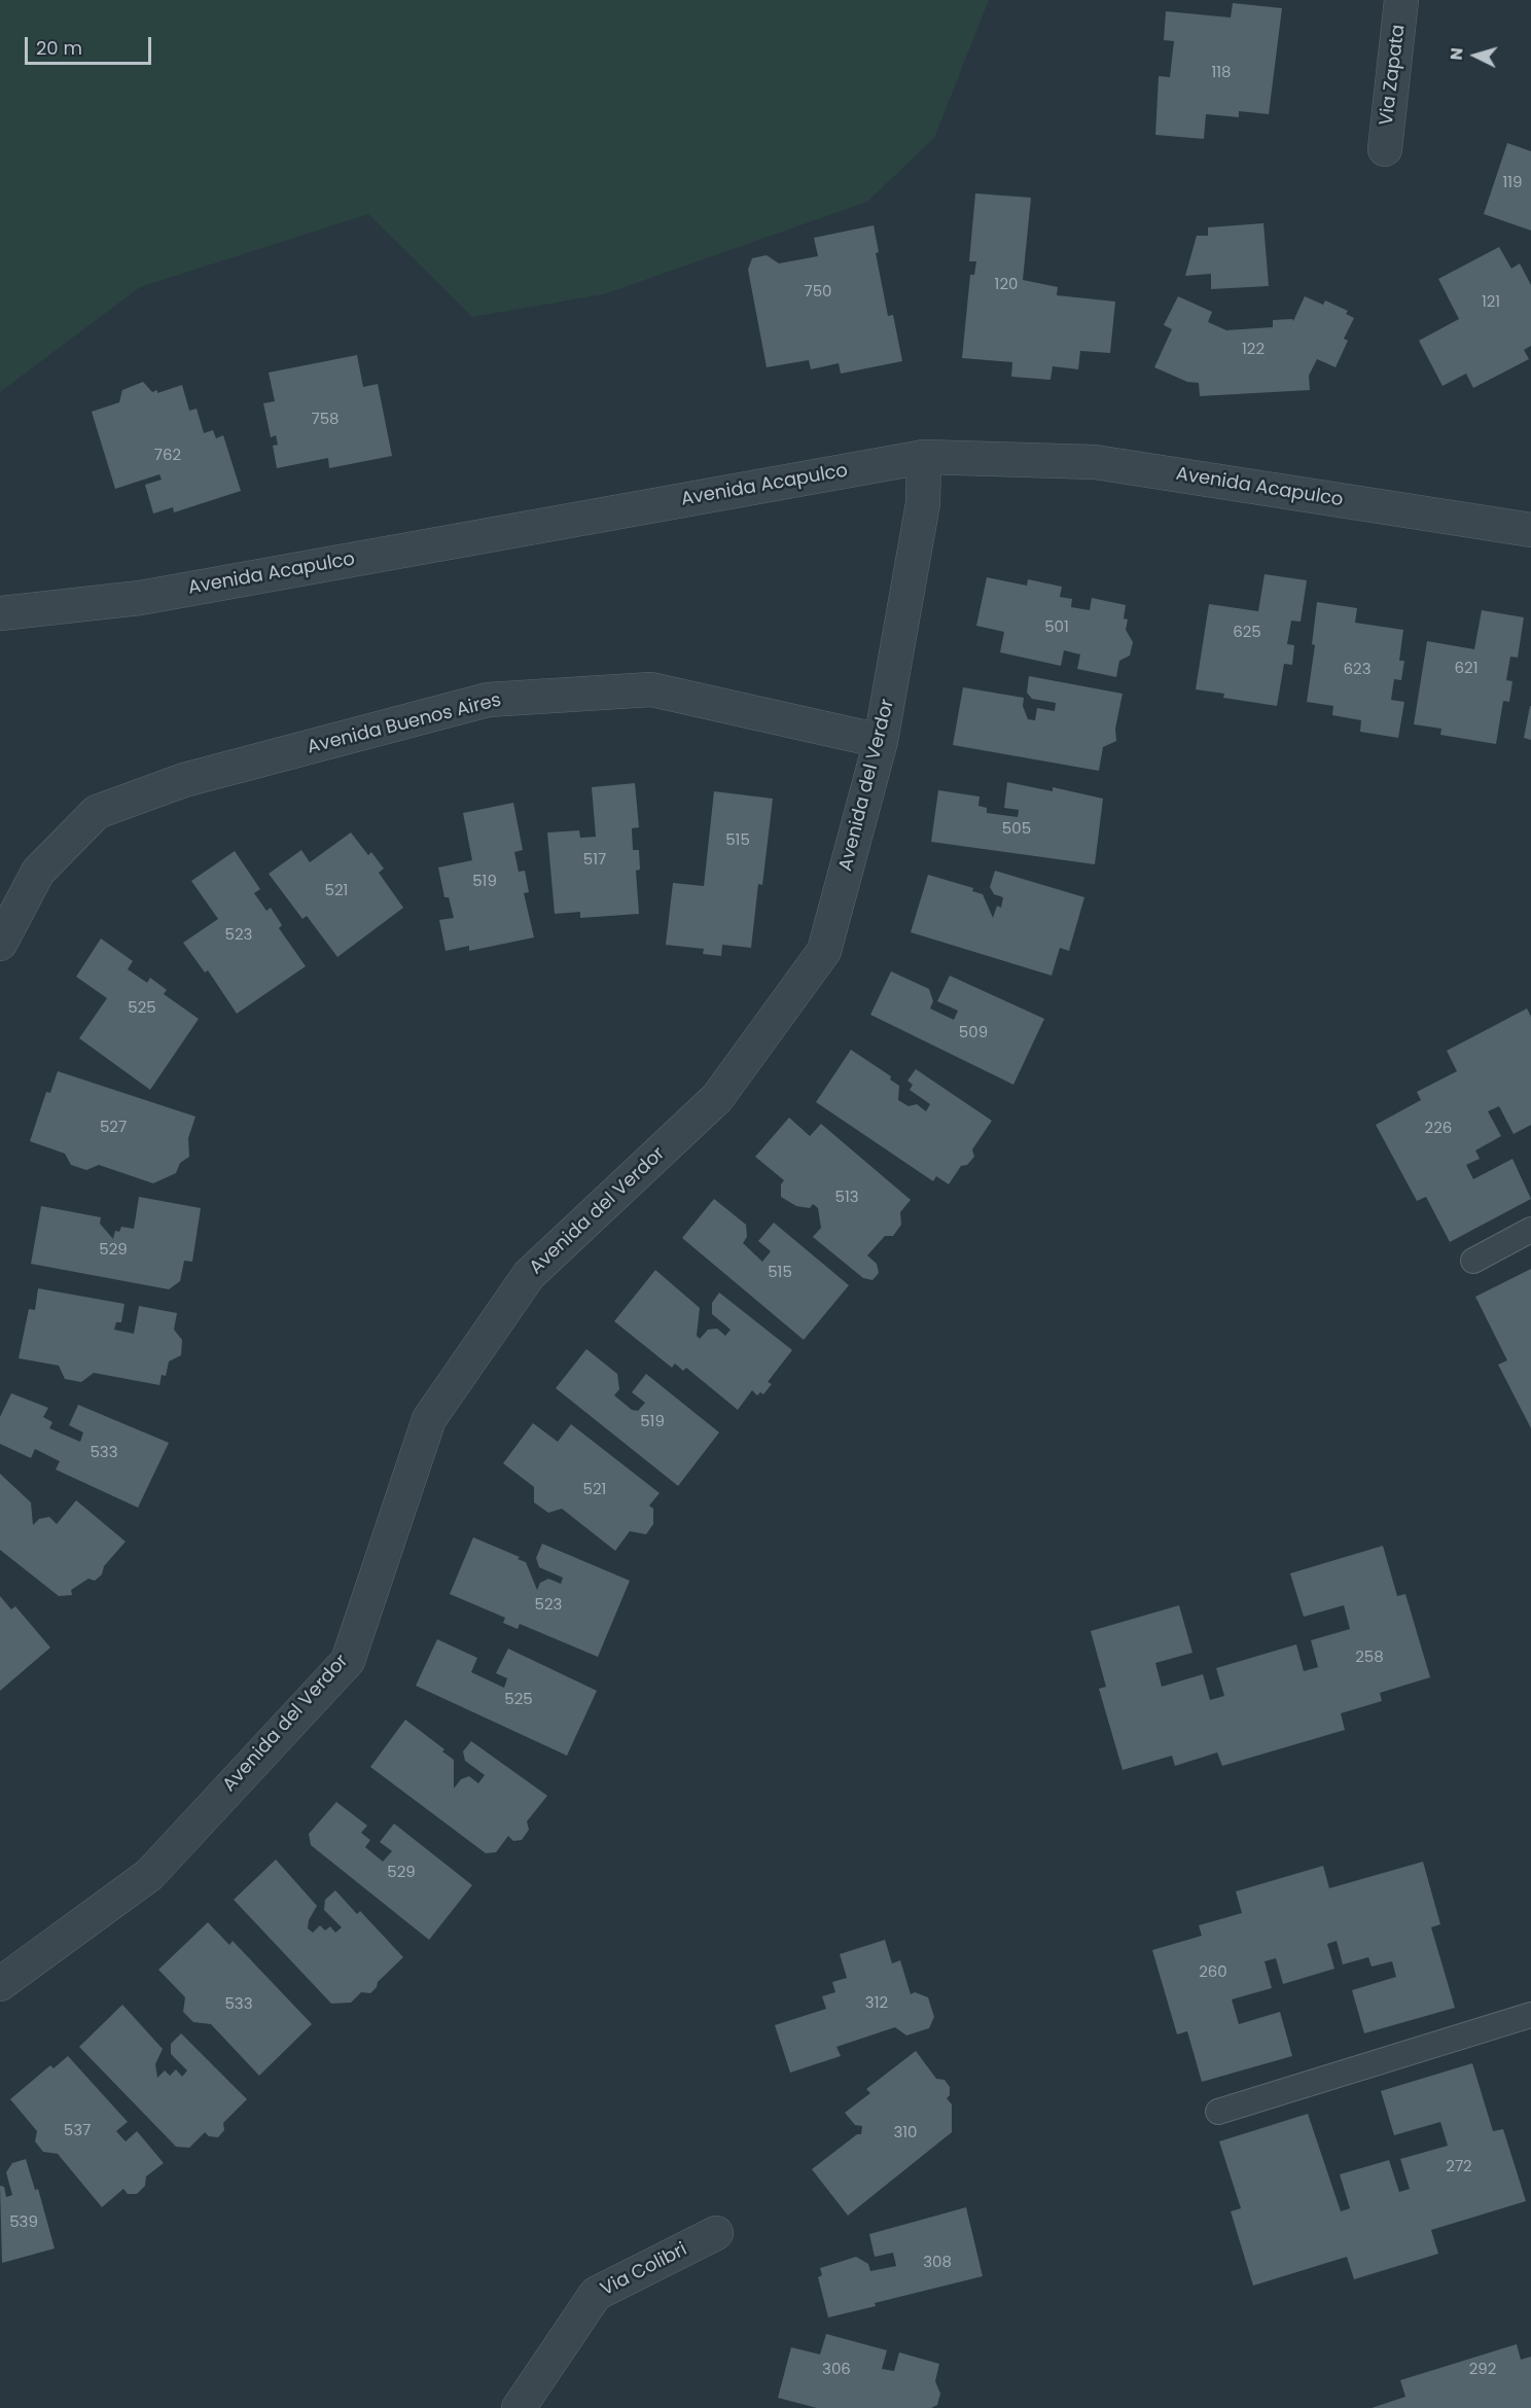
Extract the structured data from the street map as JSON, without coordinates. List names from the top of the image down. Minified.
{"streets":{"street":["Via Zapata","Avenida Acapulco","Avenida Buenos Aires","Avenida del Verdor","Via Colibri"]},"crossings":[["Avenida Acapulco","Avenida del Verdor"],["Avenida Buenos Aires","Avenida del Verdor"]],"house_numbers":["118","119","120","750","121","122","758","762","501","625","621","623","505","515","517","519","521","523","525","509","527","226","513","529","515","519","533","521","523","258","525","529","260","312","533","537","310","272","539","308","306","292"],"scale_bar":"20 m","north":"left"}
